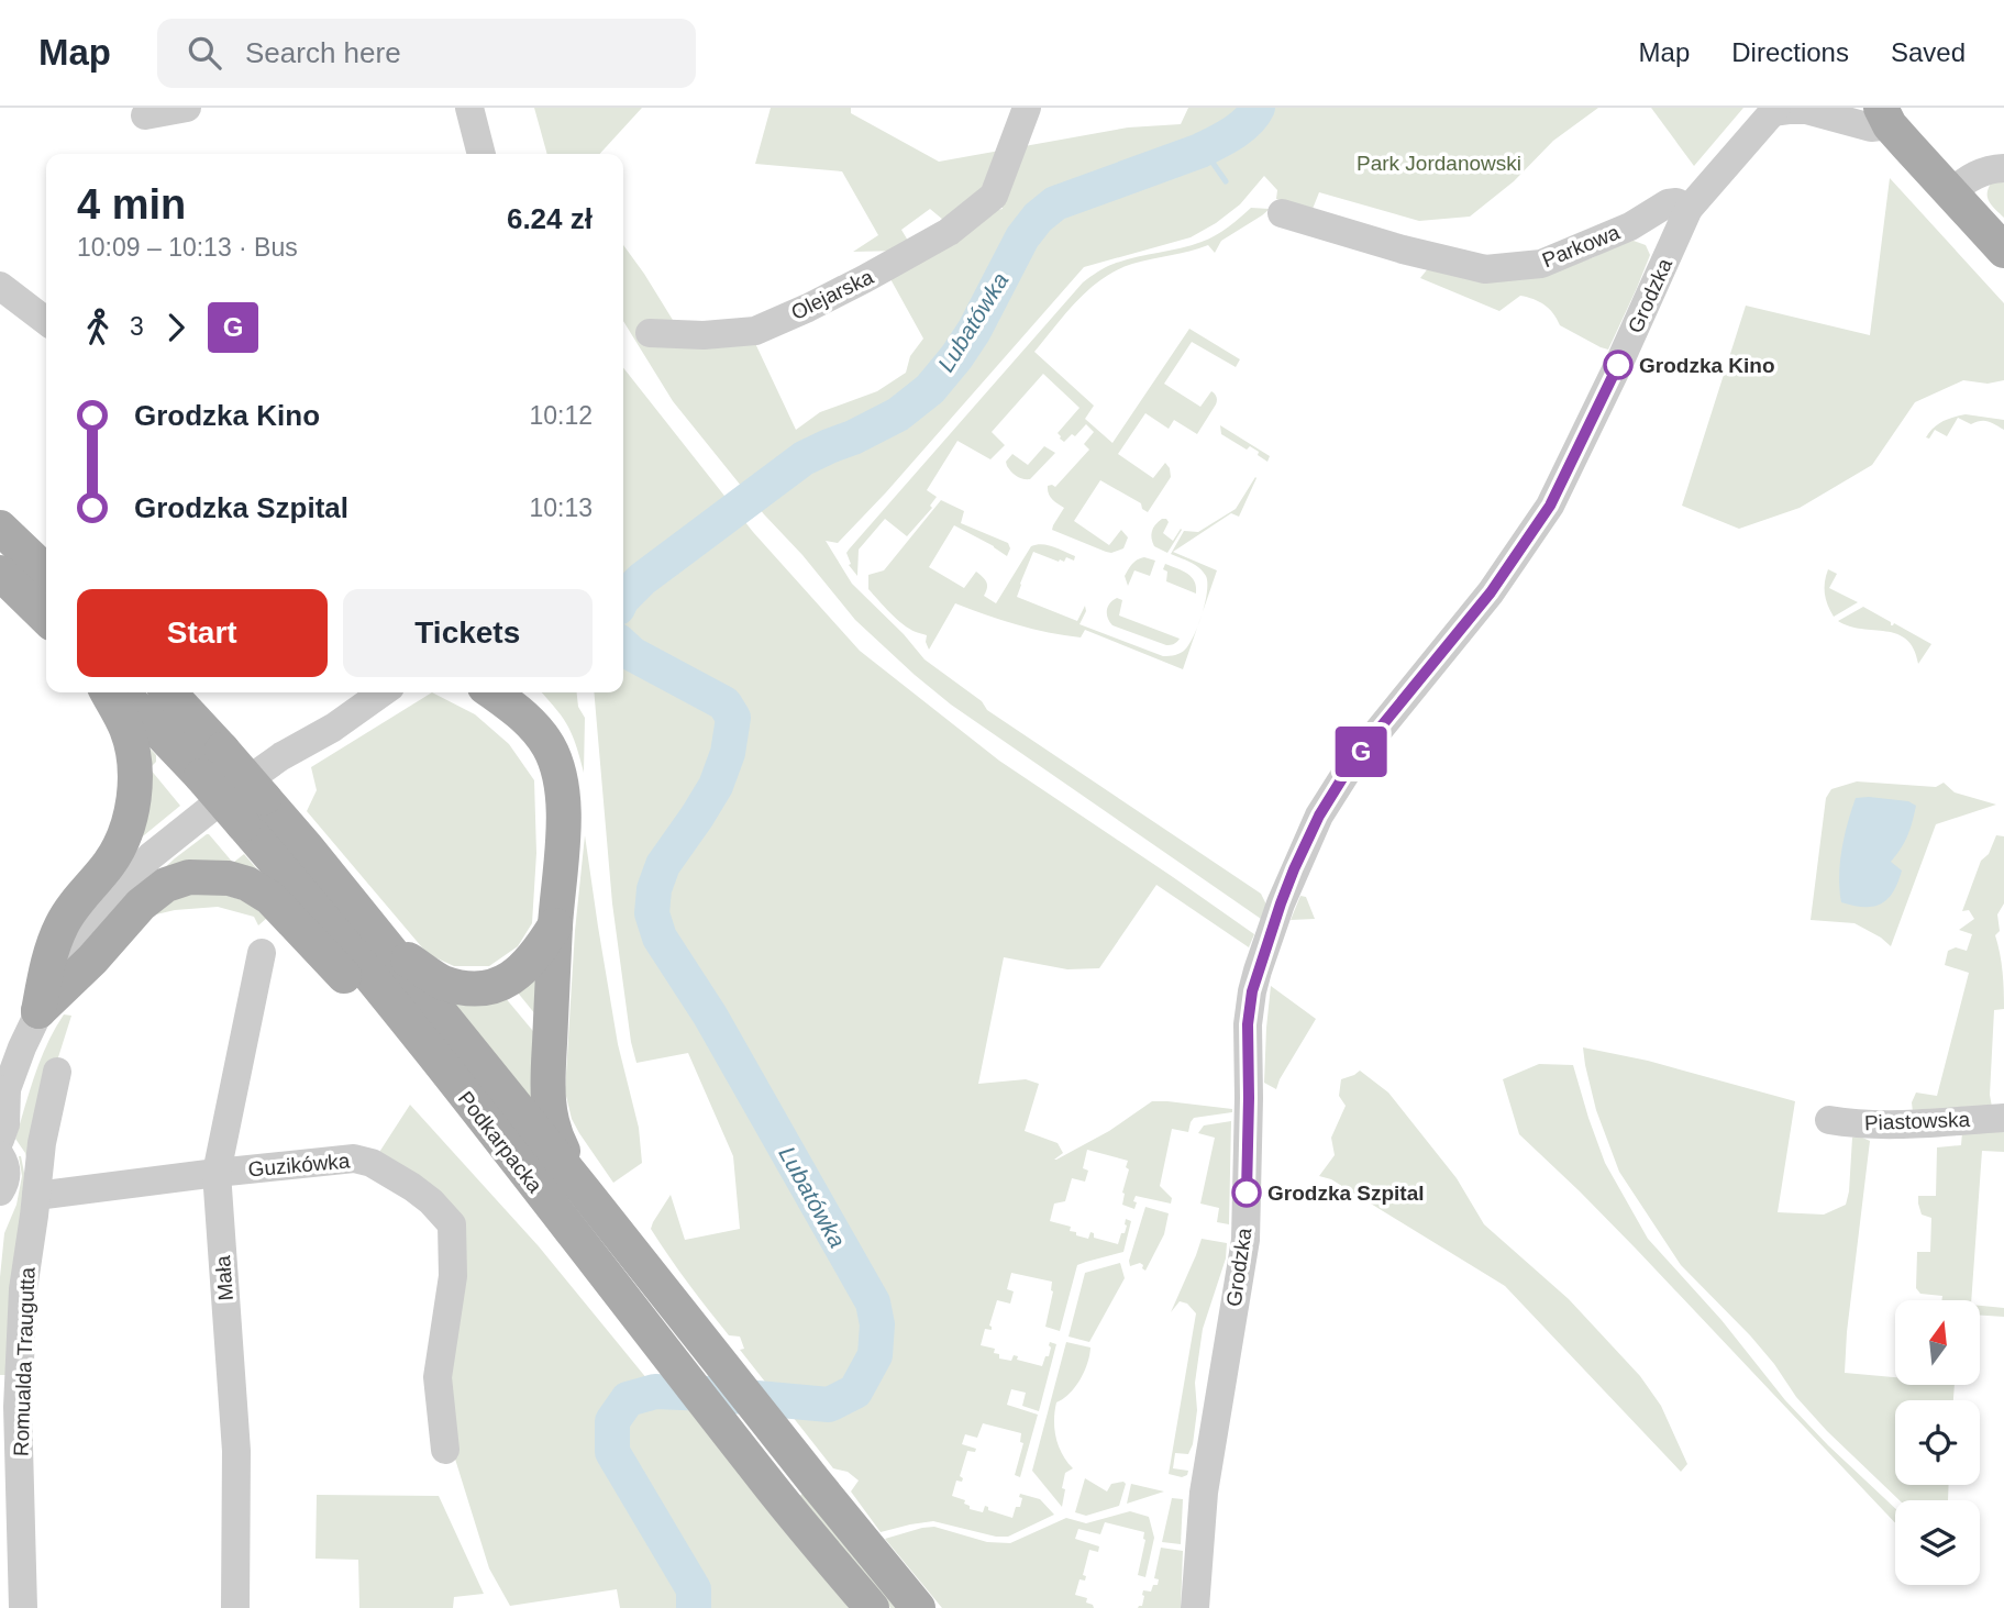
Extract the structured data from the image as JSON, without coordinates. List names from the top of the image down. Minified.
{"streets":{"main road":["Podkarpacka"],"street":["Parkowa","Olejarska","Grodzka","Piastowska","Guzikówka","Mała","Romualda Traugutta"]},"crossings":[["Parkowa","Grodzka"],["Guzikówka","Mała"],["Guzikówka","Romualda Traugutta"]],"water":["Lubatówka"],"parks":["Park Jordanowski"],"places":["Grodzka Kino","Grodzka Szpital"],"lines":["bus line G"],"north":"top","page":{"header":"Map","search":"Search here","nav":["Map","Directions","Saved"],"on_map":"G","heading":["4 min","10:09 – 10:13 · Bus","6.24 zł"],"legs":["3","G"],"list":[{"name":"Grodzka Kino","value":"10:12"},{"name":"Grodzka Szpital","value":"10:13"}],"buttons":["Start","Tickets"]}}
